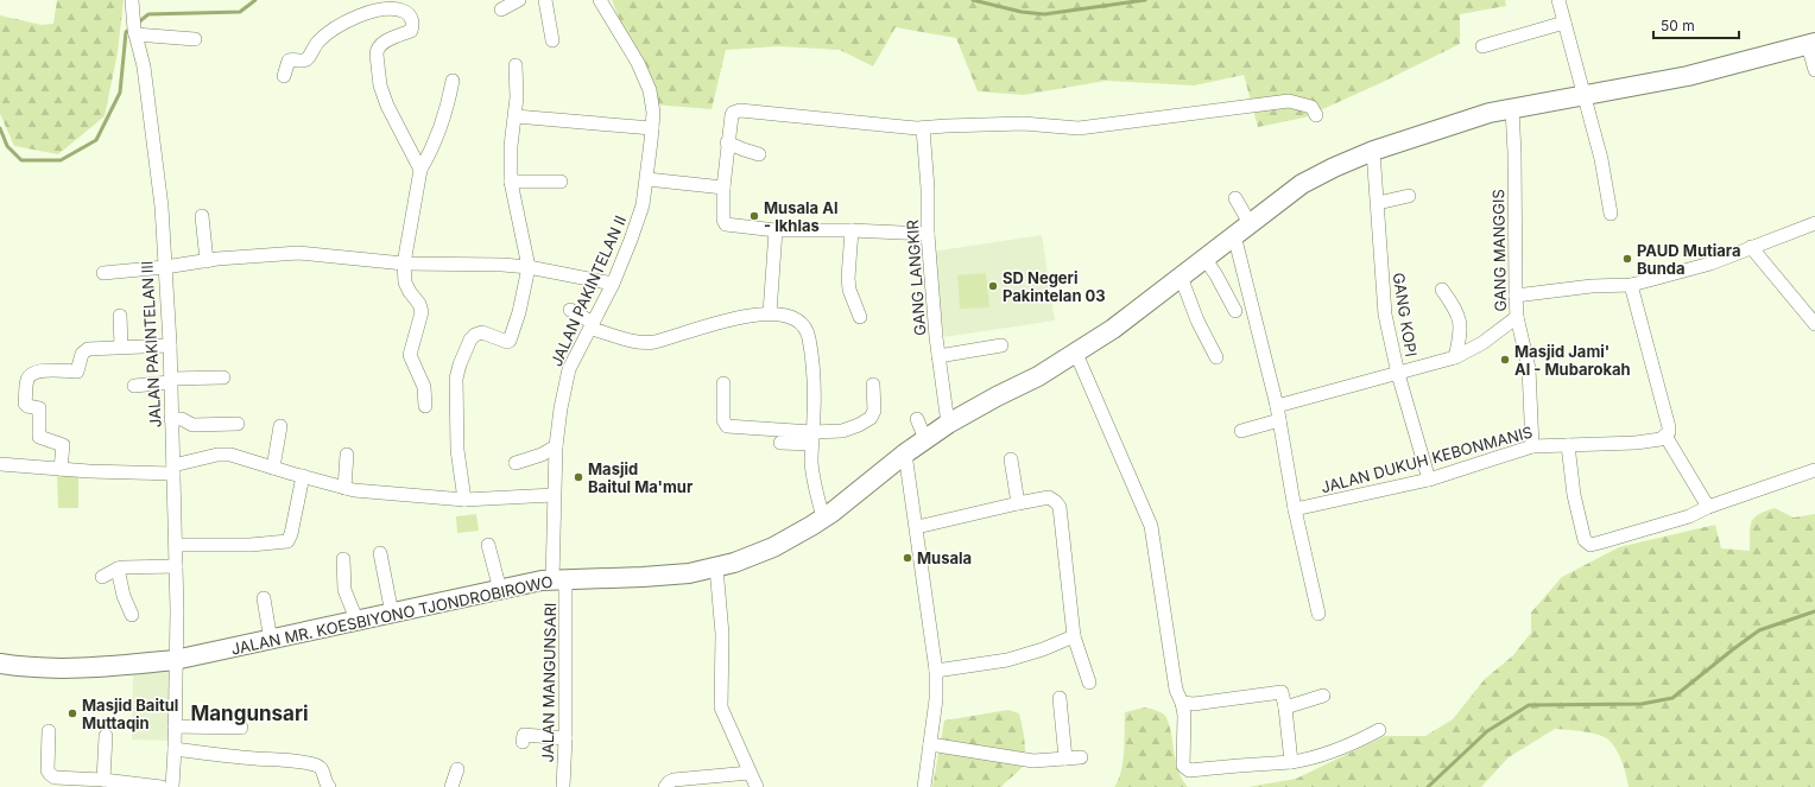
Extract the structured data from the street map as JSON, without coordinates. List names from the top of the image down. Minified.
{"streets":{"main road":["JALAN MR. KOESBIYONO TJONDROBIROWO"],"street":["GANG MANGGIS","GANG LANGKIR","JALAN PAKINTELAN II","GANG KOPI","JALAN PAKINTELAN III","JALAN DUKUH KEBONMANIS","JALAN MANGUNSARI"]},"crossings":[["GANG MANGGIS","JALAN DUKUH KEBONMANIS"],["GANG MANGGIS","JALAN MR. KOESBIYONO TJONDROBIROWO"],["GANG LANGKIR","JALAN MR. KOESBIYONO TJONDROBIROWO"],["JALAN PAKINTELAN II","JALAN MR. KOESBIYONO TJONDROBIROWO"],["JALAN PAKINTELAN II","JALAN MANGUNSARI"],["GANG KOPI","JALAN DUKUH KEBONMANIS"],["GANG KOPI","JALAN MR. KOESBIYONO TJONDROBIROWO"],["JALAN PAKINTELAN III","JALAN MR. KOESBIYONO TJONDROBIROWO"],["JALAN MR. KOESBIYONO TJONDROBIROWO","JALAN MANGUNSARI"]],"districts":["Mangunsari"],"places":["Musala Al - Ikhlas","PAUD Mutiara Bunda","SD Negeri Pakintelan 03","Masjid Jami' Al - Mubarokah","Masjid Baitul Ma'mur","Musala","Masjid Baitul Muttaqin"],"scale_bar":"50 m"}
